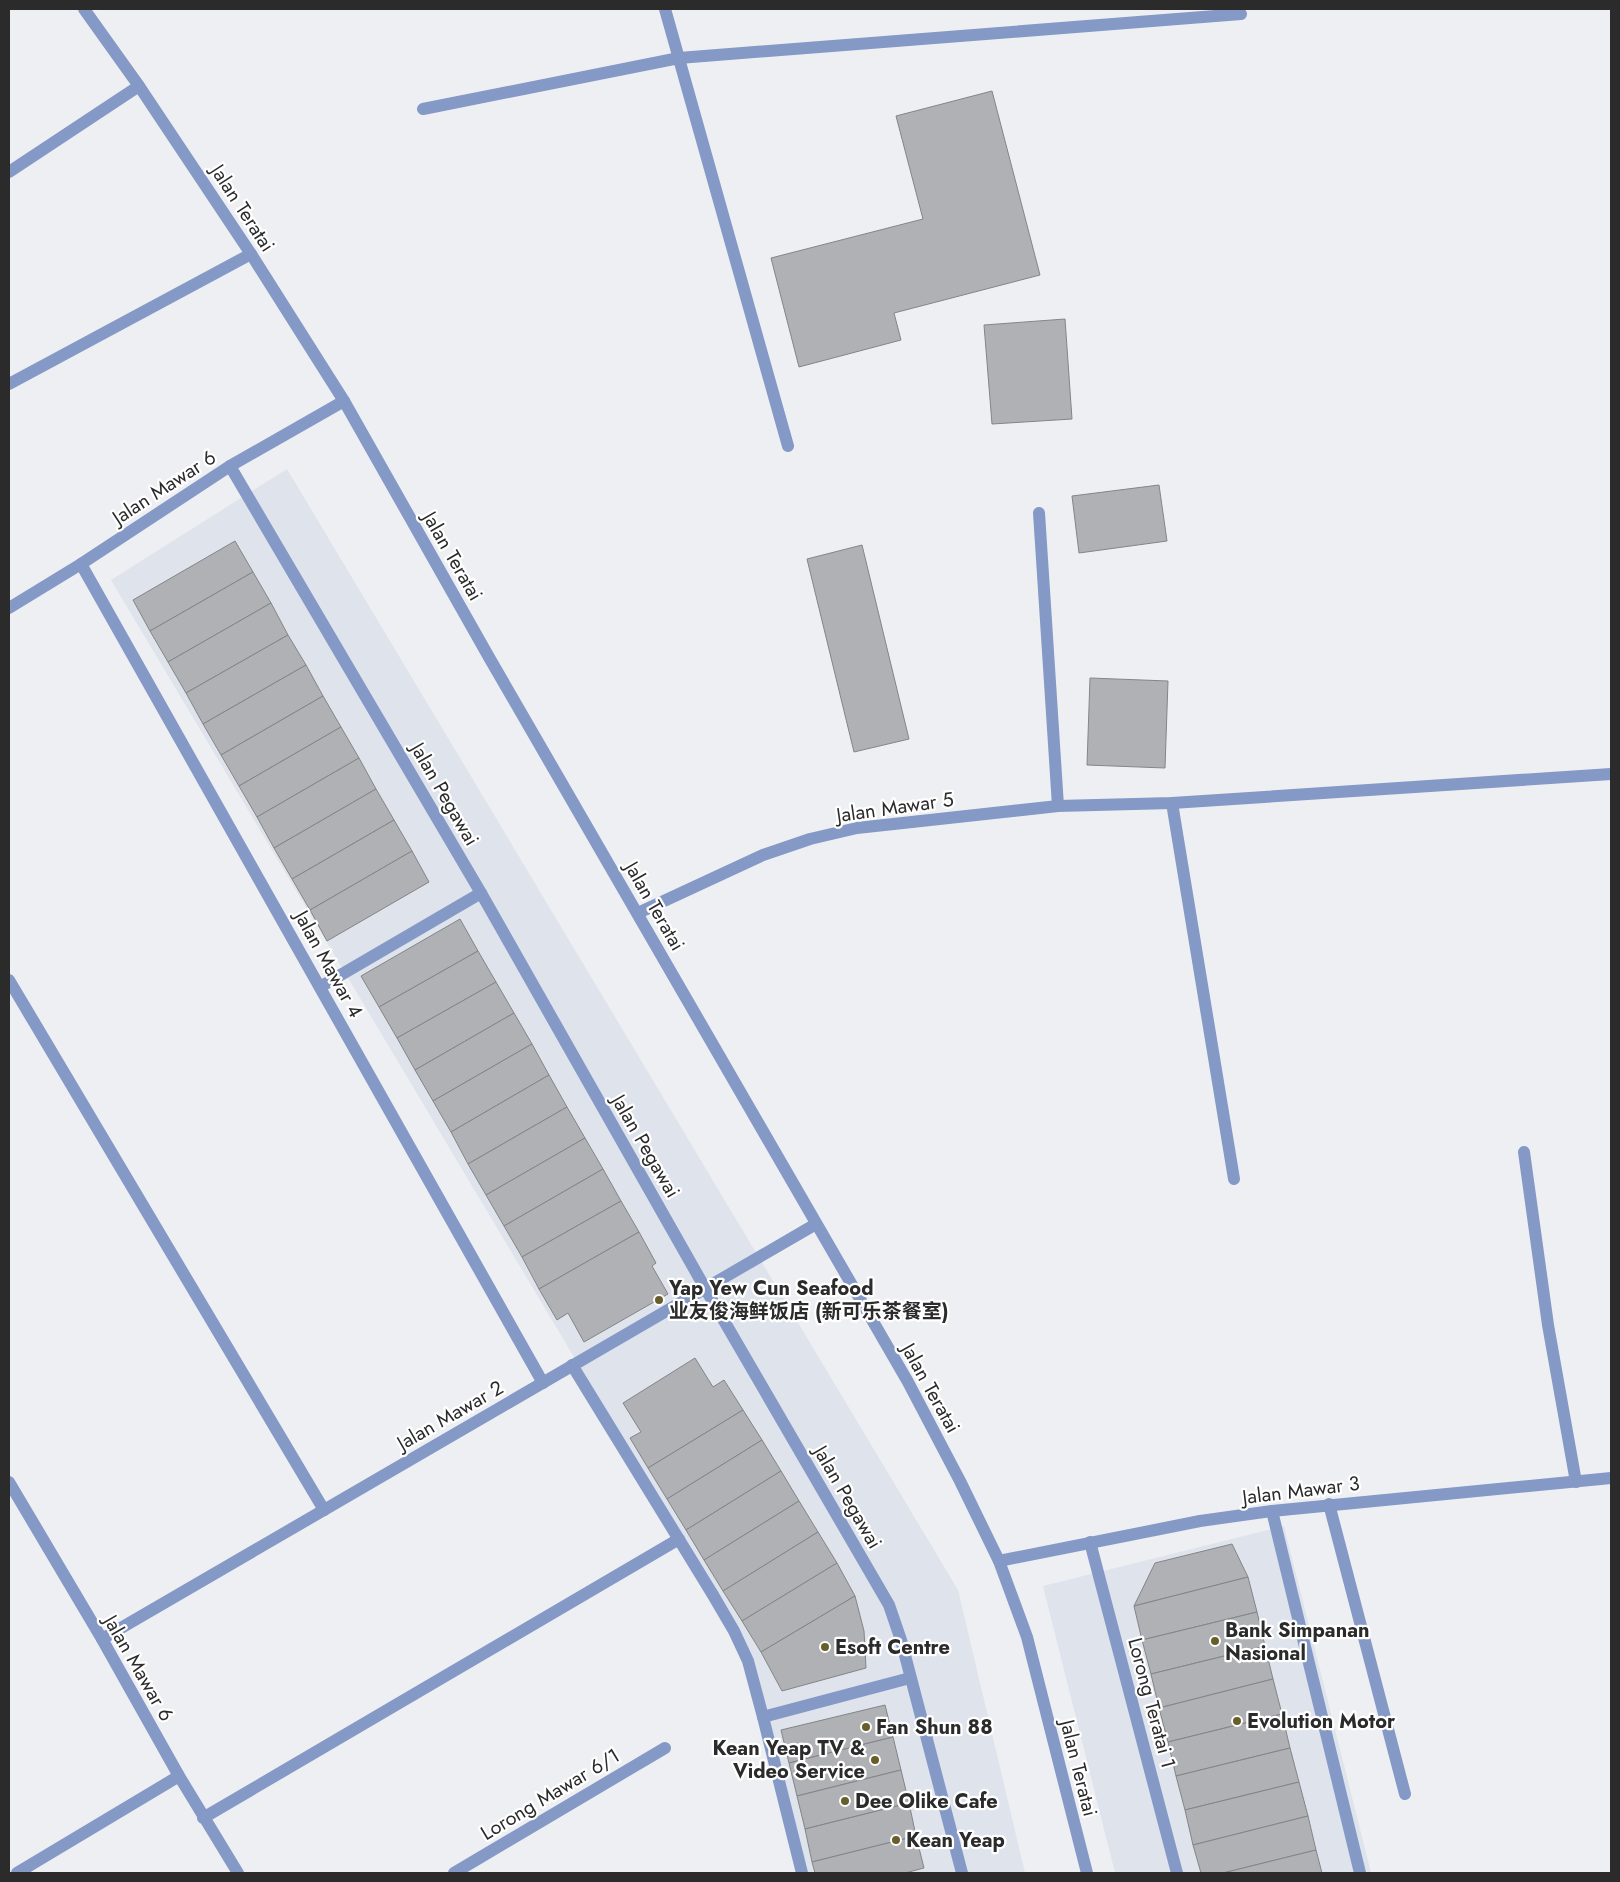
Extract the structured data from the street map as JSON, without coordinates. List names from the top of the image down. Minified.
{"streets":{"street":["Jalan Teratai","Jalan Mawar 6","Jalan Pegawai","Jalan Mawar 5","Jalan Mawar 4","Jalan Mawar 2","Jalan Mawar 3","Lorong Teratai 1","Lorong Mawar 6/1"]},"crossings":[["Jalan Teratai","Jalan Mawar 6"],["Jalan Teratai","Jalan Mawar 5"],["Jalan Teratai","Jalan Mawar 2"],["Jalan Teratai","Jalan Mawar 3"],["Jalan Mawar 6","Jalan Pegawai"],["Jalan Mawar 6","Jalan Mawar 4"],["Jalan Mawar 6","Jalan Mawar 2"],["Jalan Pegawai","Jalan Mawar 2"],["Jalan Mawar 4","Jalan Mawar 2"],["Jalan Mawar 3","Lorong Teratai 1"]],"places":["Yap Yew Cun Seafood 业友俊海鲜饭店 (新可乐茶餐室)","Bank Simpanan Nasional","Esoft Centre","Evolution Motor","Fan Shun 88","Kean Yeap TV & Video Service","Dee Olike Cafe","Kean Yeap"]}
